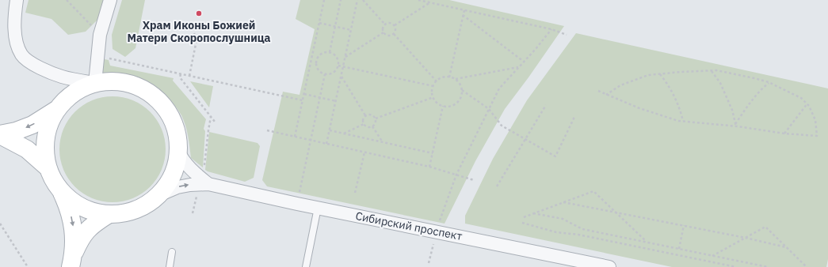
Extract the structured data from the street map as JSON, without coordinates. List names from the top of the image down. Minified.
{"streets":{"main road":["Сибирский проспект"]},"places":["Храм Иконы Божией Матери Скоропослушница"]}
